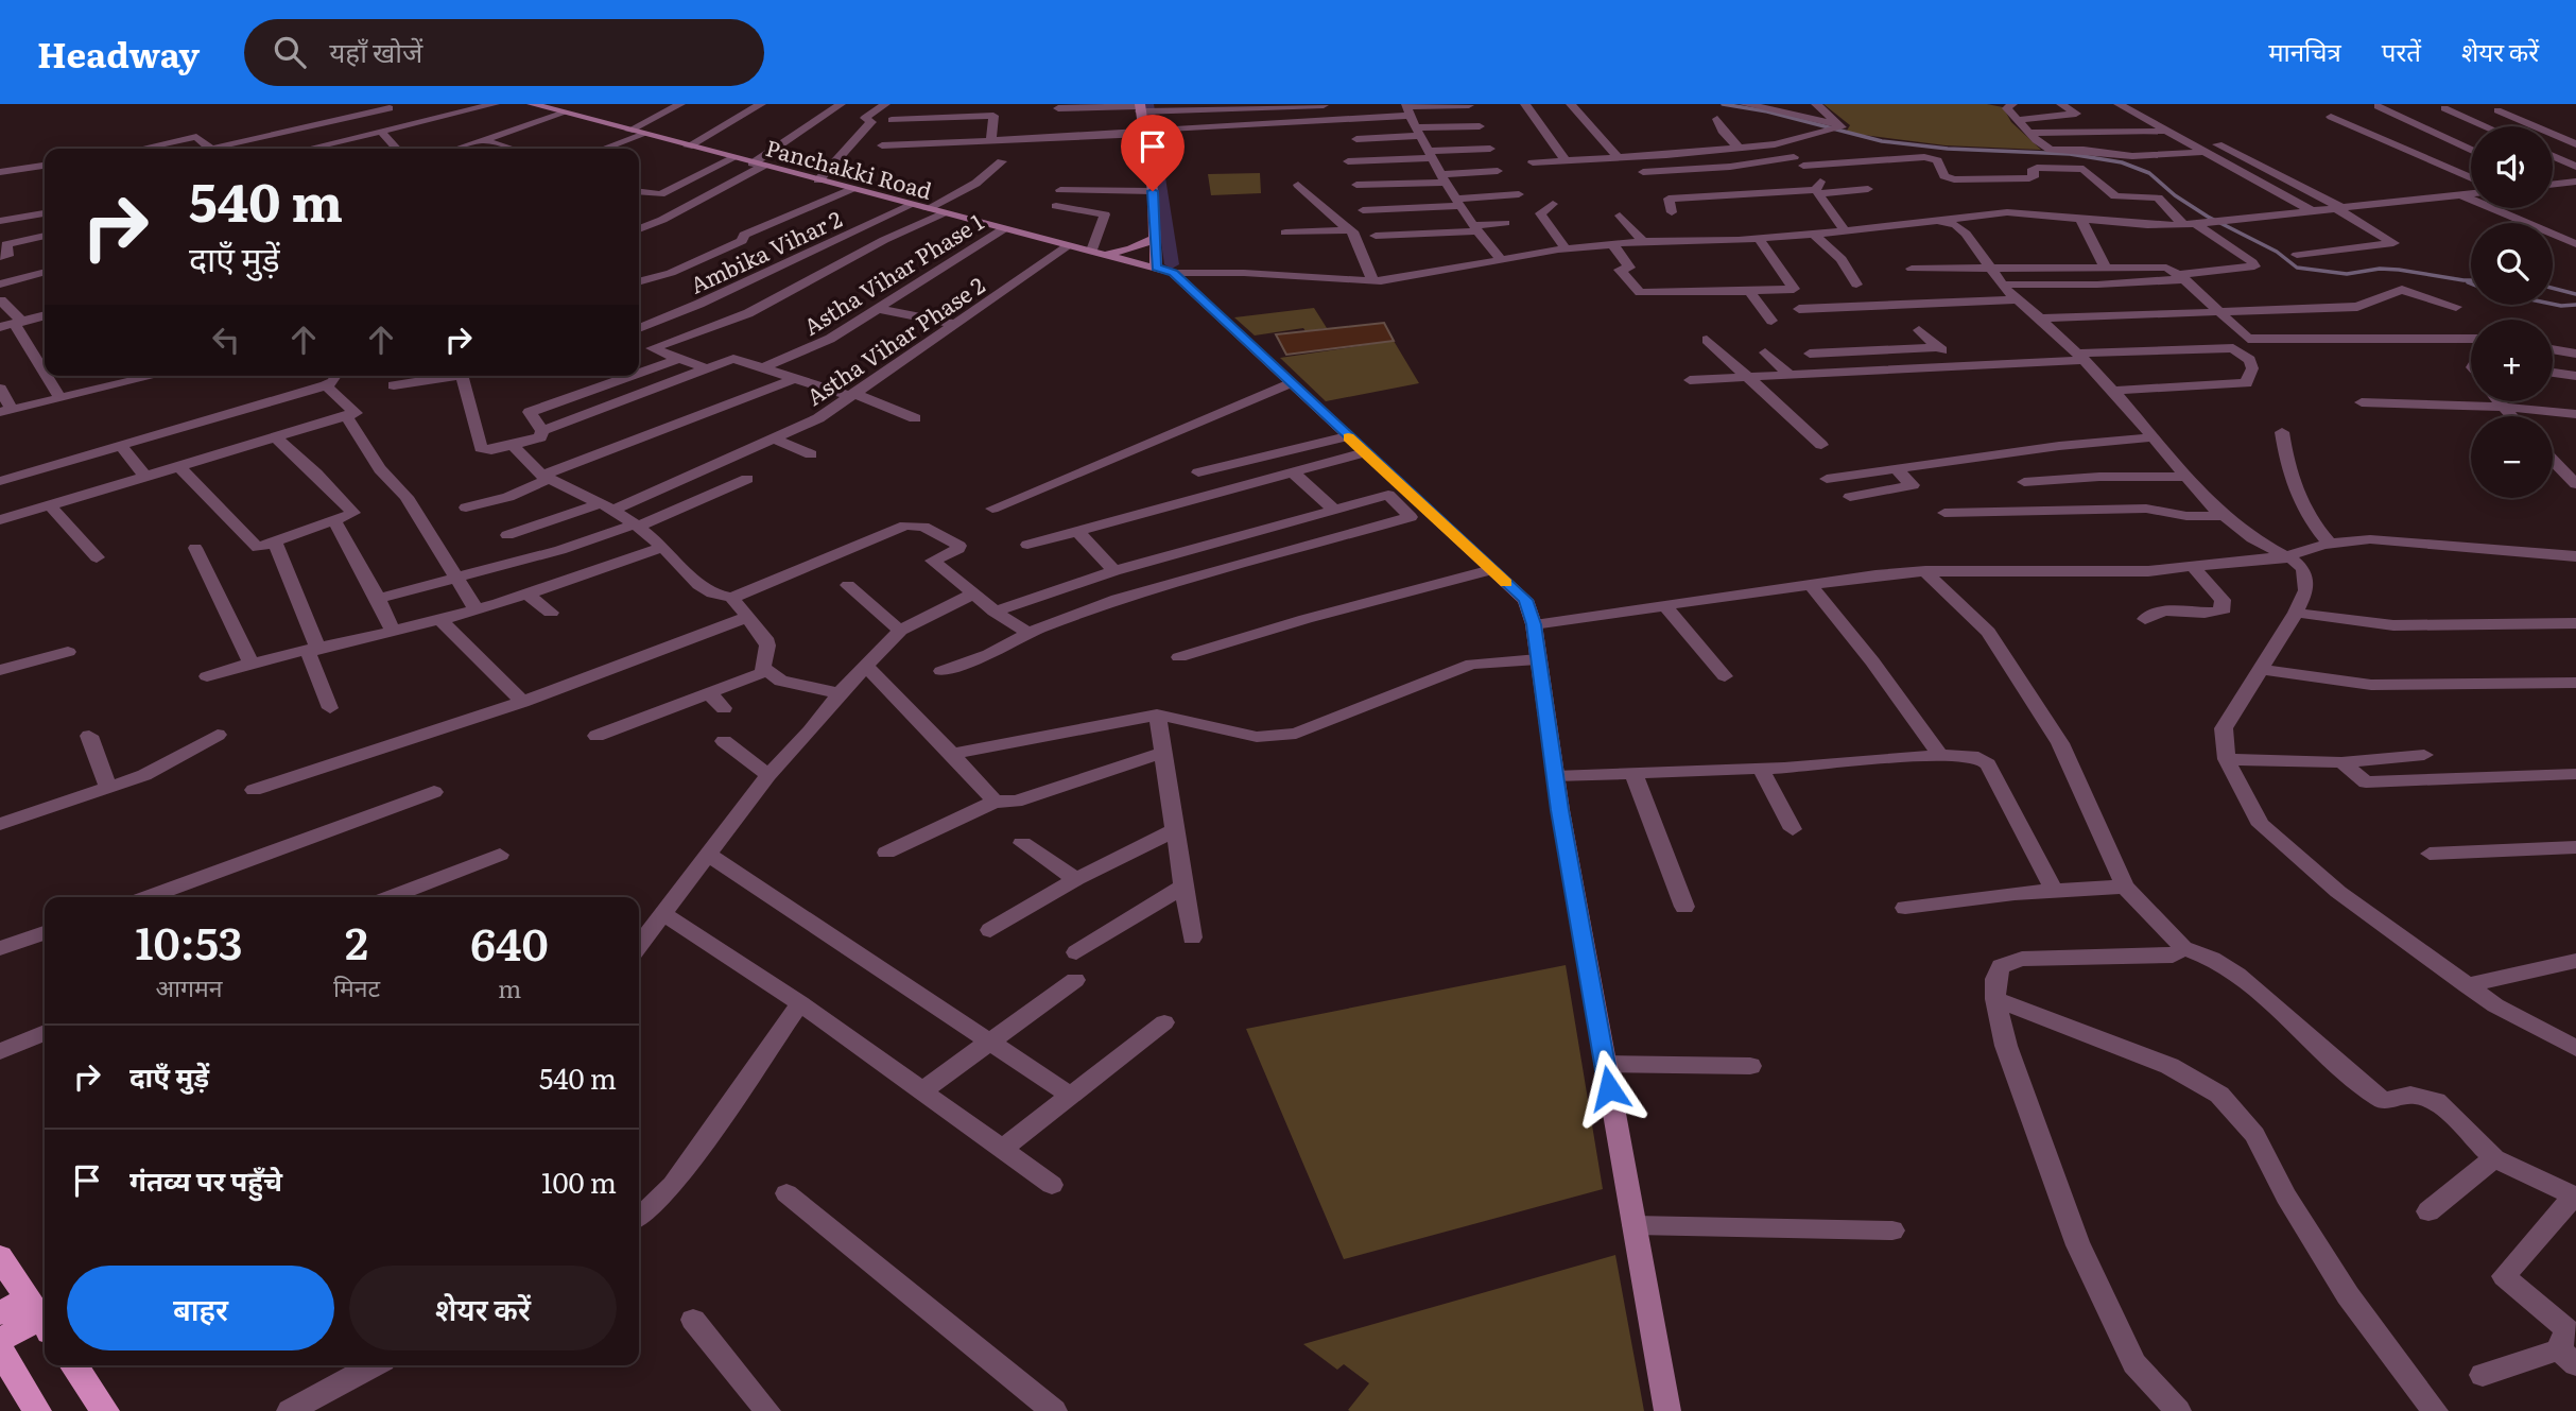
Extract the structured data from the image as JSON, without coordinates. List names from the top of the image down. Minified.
{"streets":{"main road":["Panchakki Road"],"street":["Ambika Vihar 2","Astha Vihar Phase 1","Astha Vihar Phase 2"]},"crossings":[["Panchakki Road","Ambika Vihar 2"],["Panchakki Road","Astha Vihar Phase 1"],["Panchakki Road","Astha Vihar Phase 2"]],"page":{"header":"Headway","search":"यहाँ खोजें","nav":["मानचित्र","परतें","शेयर करें"],"map_buttons":["+","−"],"turn":["540 m","दाएँ मुड़ें"],"eta":["10:53","आगमन","2","मिनट","640","m"],"list":[{"name":"दाएँ मुड़ें","value":"540 m"},{"name":"गंतव्य पर पहुँचे","value":"100 m"}],"buttons":["बाहर","शेयर करें"]}}
